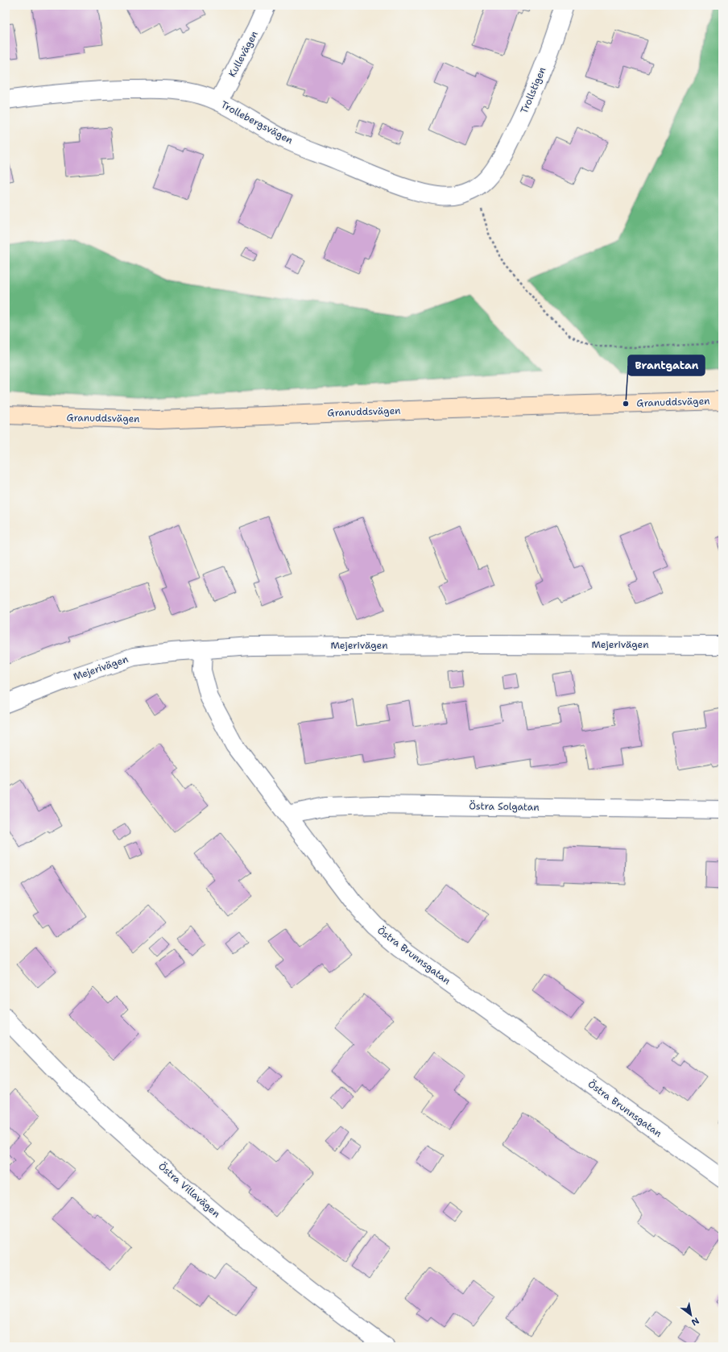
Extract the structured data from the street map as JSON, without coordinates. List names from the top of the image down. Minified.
{"streets":{"street":["Kullevägen","Trollstigen","Trollebergsvägen","Granuddsvägen","Mejerivägen","Östra Solgatan","Östra Brunnsgatan","Östra Villavägen"]},"crossings":[["Kullevägen","Trollebergsvägen"],["Trollstigen","Trollebergsvägen"],["Mejerivägen","Östra Brunnsgatan"],["Östra Solgatan","Östra Brunnsgatan"]],"places":["Brantgatan"],"north":"bottom right"}
